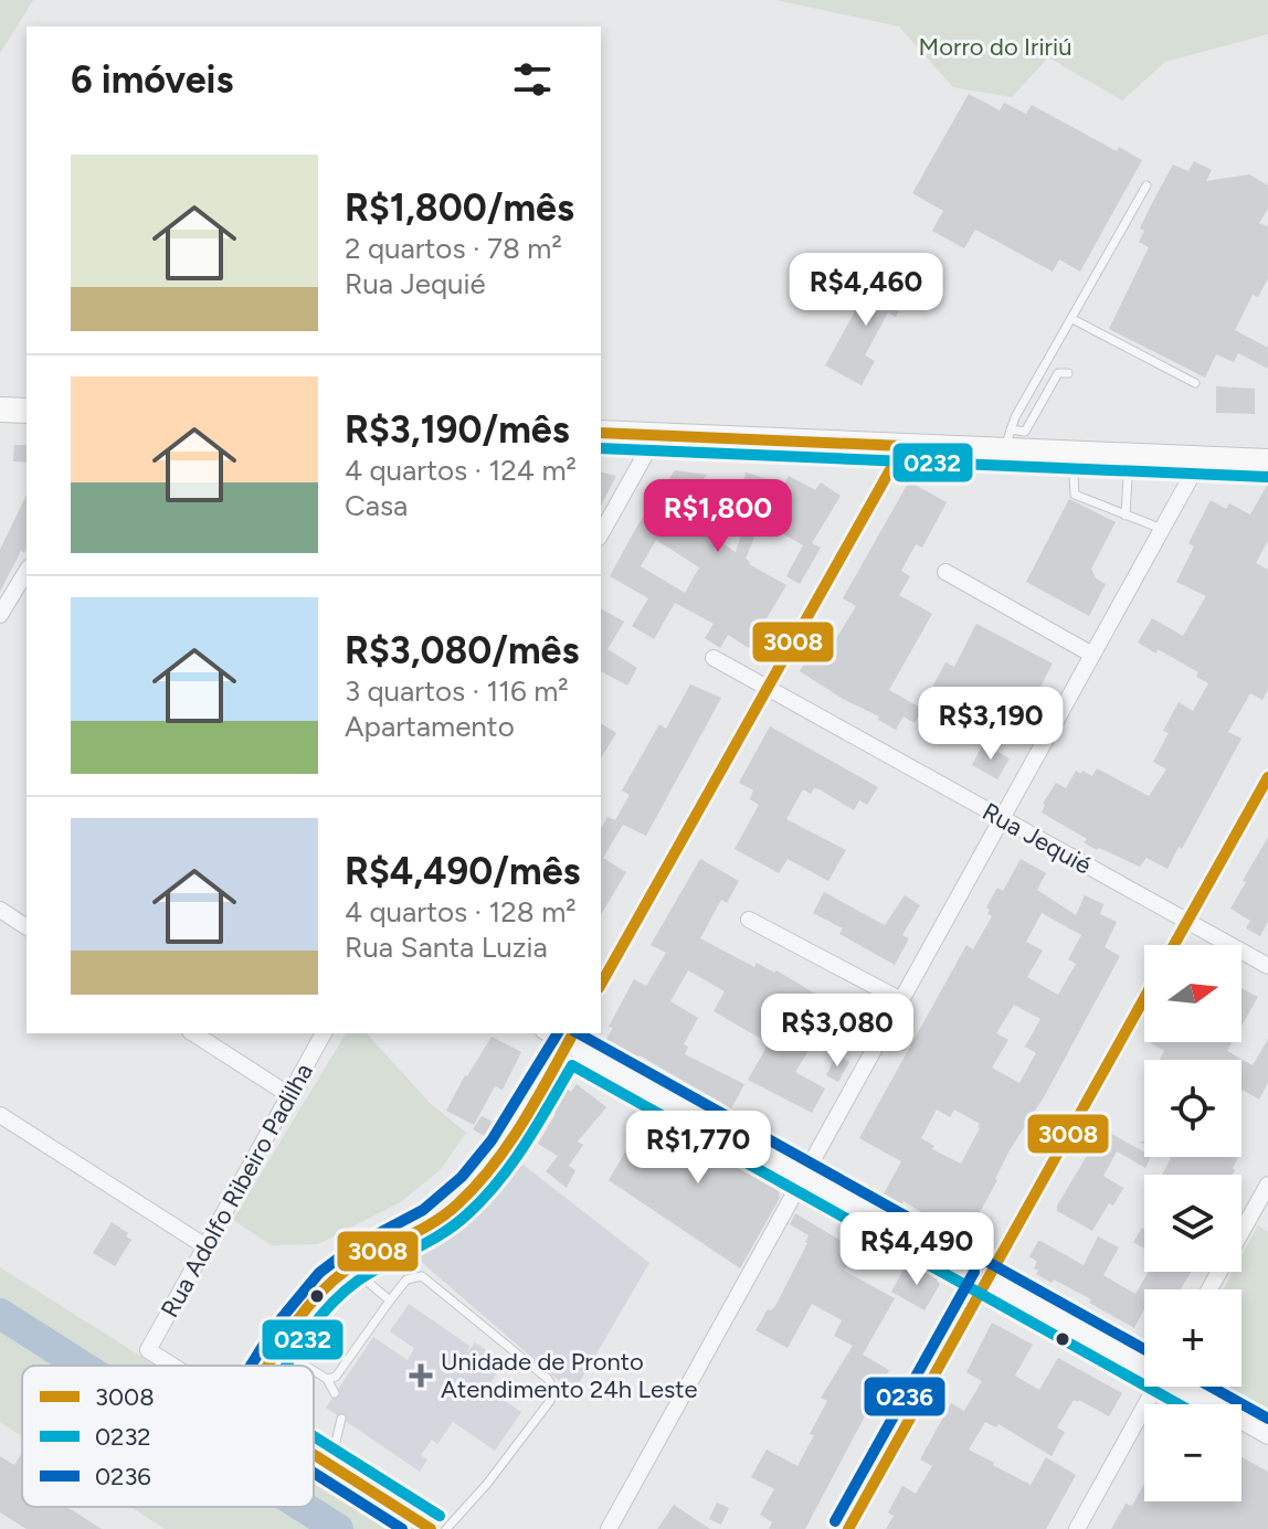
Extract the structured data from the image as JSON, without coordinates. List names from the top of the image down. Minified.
{"streets":{"street":["Rua Jequié","Rua Adolfo Ribeiro Padilha"]},"parks":["Morro do Iririú"],"places":{"health":["Unidade de Pronto Atendimento 24h Leste"]},"lines":["transit line 3008","transit line 0232","transit line 0236"],"legend":["3008","0232","0236"],"north":"right","page":{"heading":"6 imóveis","list":[{"name":"R$1,800/mês","note":"2 quartos · 78 m² · Rua Jequié"},{"name":"R$3,190/mês","note":"4 quartos · 124 m² · Casa"},{"name":"R$3,080/mês","note":"3 quartos · 116 m² · Apartamento"},{"name":"R$4,490/mês","note":"4 quartos · 128 m² · Rua Santa Luzia"}],"price":["R$4,460","R$1,800","R$3,190","R$3,080","R$1,770","R$4,490"],"map_buttons":["+","−"]}}
